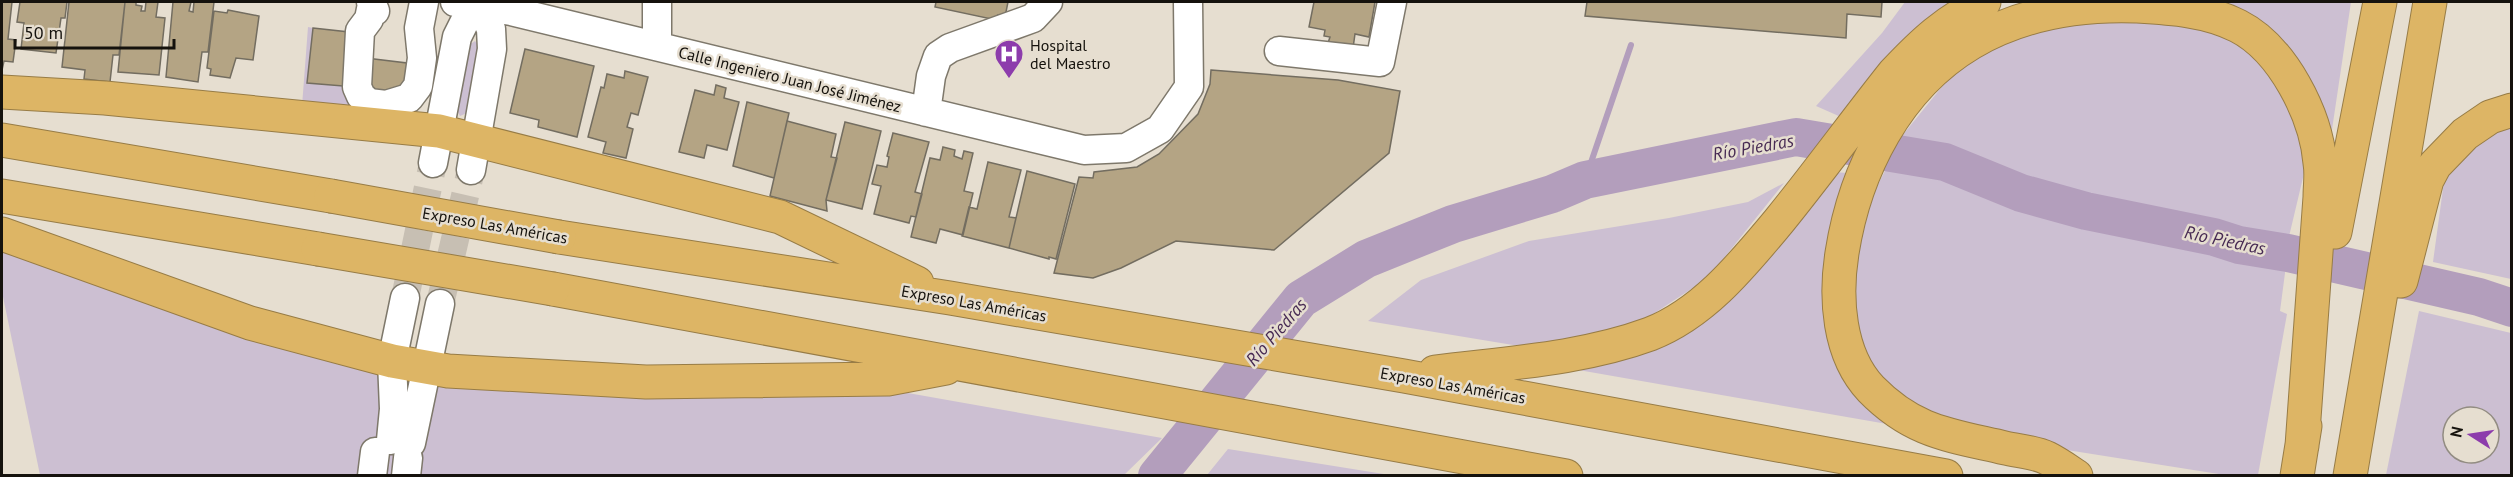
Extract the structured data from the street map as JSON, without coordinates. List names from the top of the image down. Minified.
{"streets":{"highway":["Expreso Las Américas"],"street":["Calle Ingeniero Juan José Jiménez"]},"water":["Río Piedras"],"places":{"hospital":["Hospital del Maestro"]},"scale_bar":"50 m","north":"left"}
